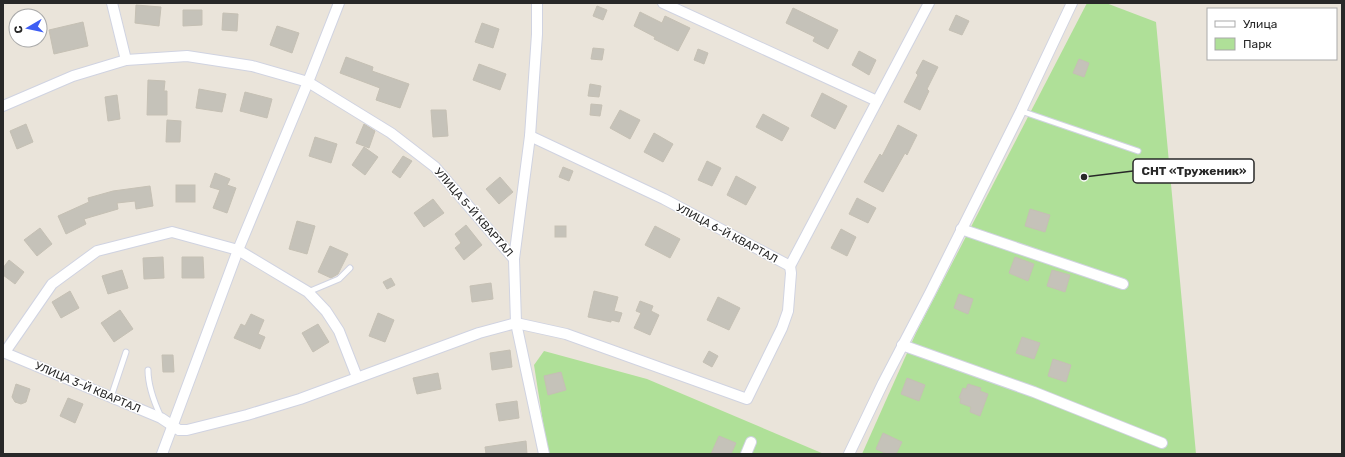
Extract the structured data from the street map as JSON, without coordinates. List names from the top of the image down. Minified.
{"streets":{"street":["УЛИЦА 5-Й КВАРТАЛ","УЛИЦА 6-Й КВАРТАЛ","УЛИЦА 3-Й КВАРТАЛ"]},"crossings":[["УЛИЦА 5-Й КВАРТАЛ","УЛИЦА 3-Й КВАРТАЛ"]],"places":["СНТ «Труженик»"],"legend":["Улица","Парк"],"north":"left"}
